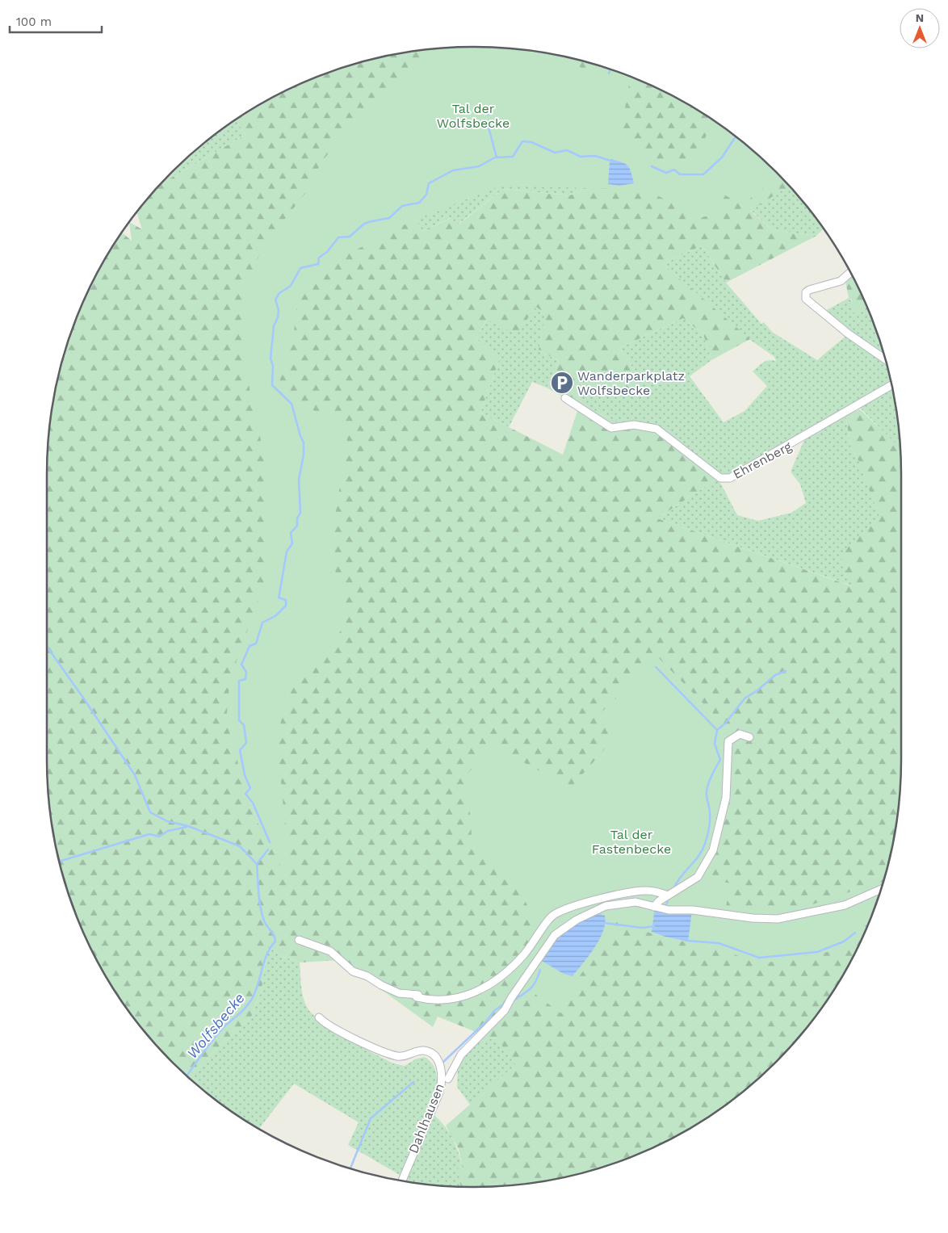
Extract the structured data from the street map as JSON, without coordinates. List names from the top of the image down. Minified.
{"streets":{"street":["Ehrenberg","Dahlhausen"]},"water":["Wolfsbecke"],"parks":["Tal der Wolfsbecke","Tal der Fastenbecke"],"places":{"parking":["Wanderparkplatz Wolfsbecke"]},"scale_bar":"100 m","north":"top"}
